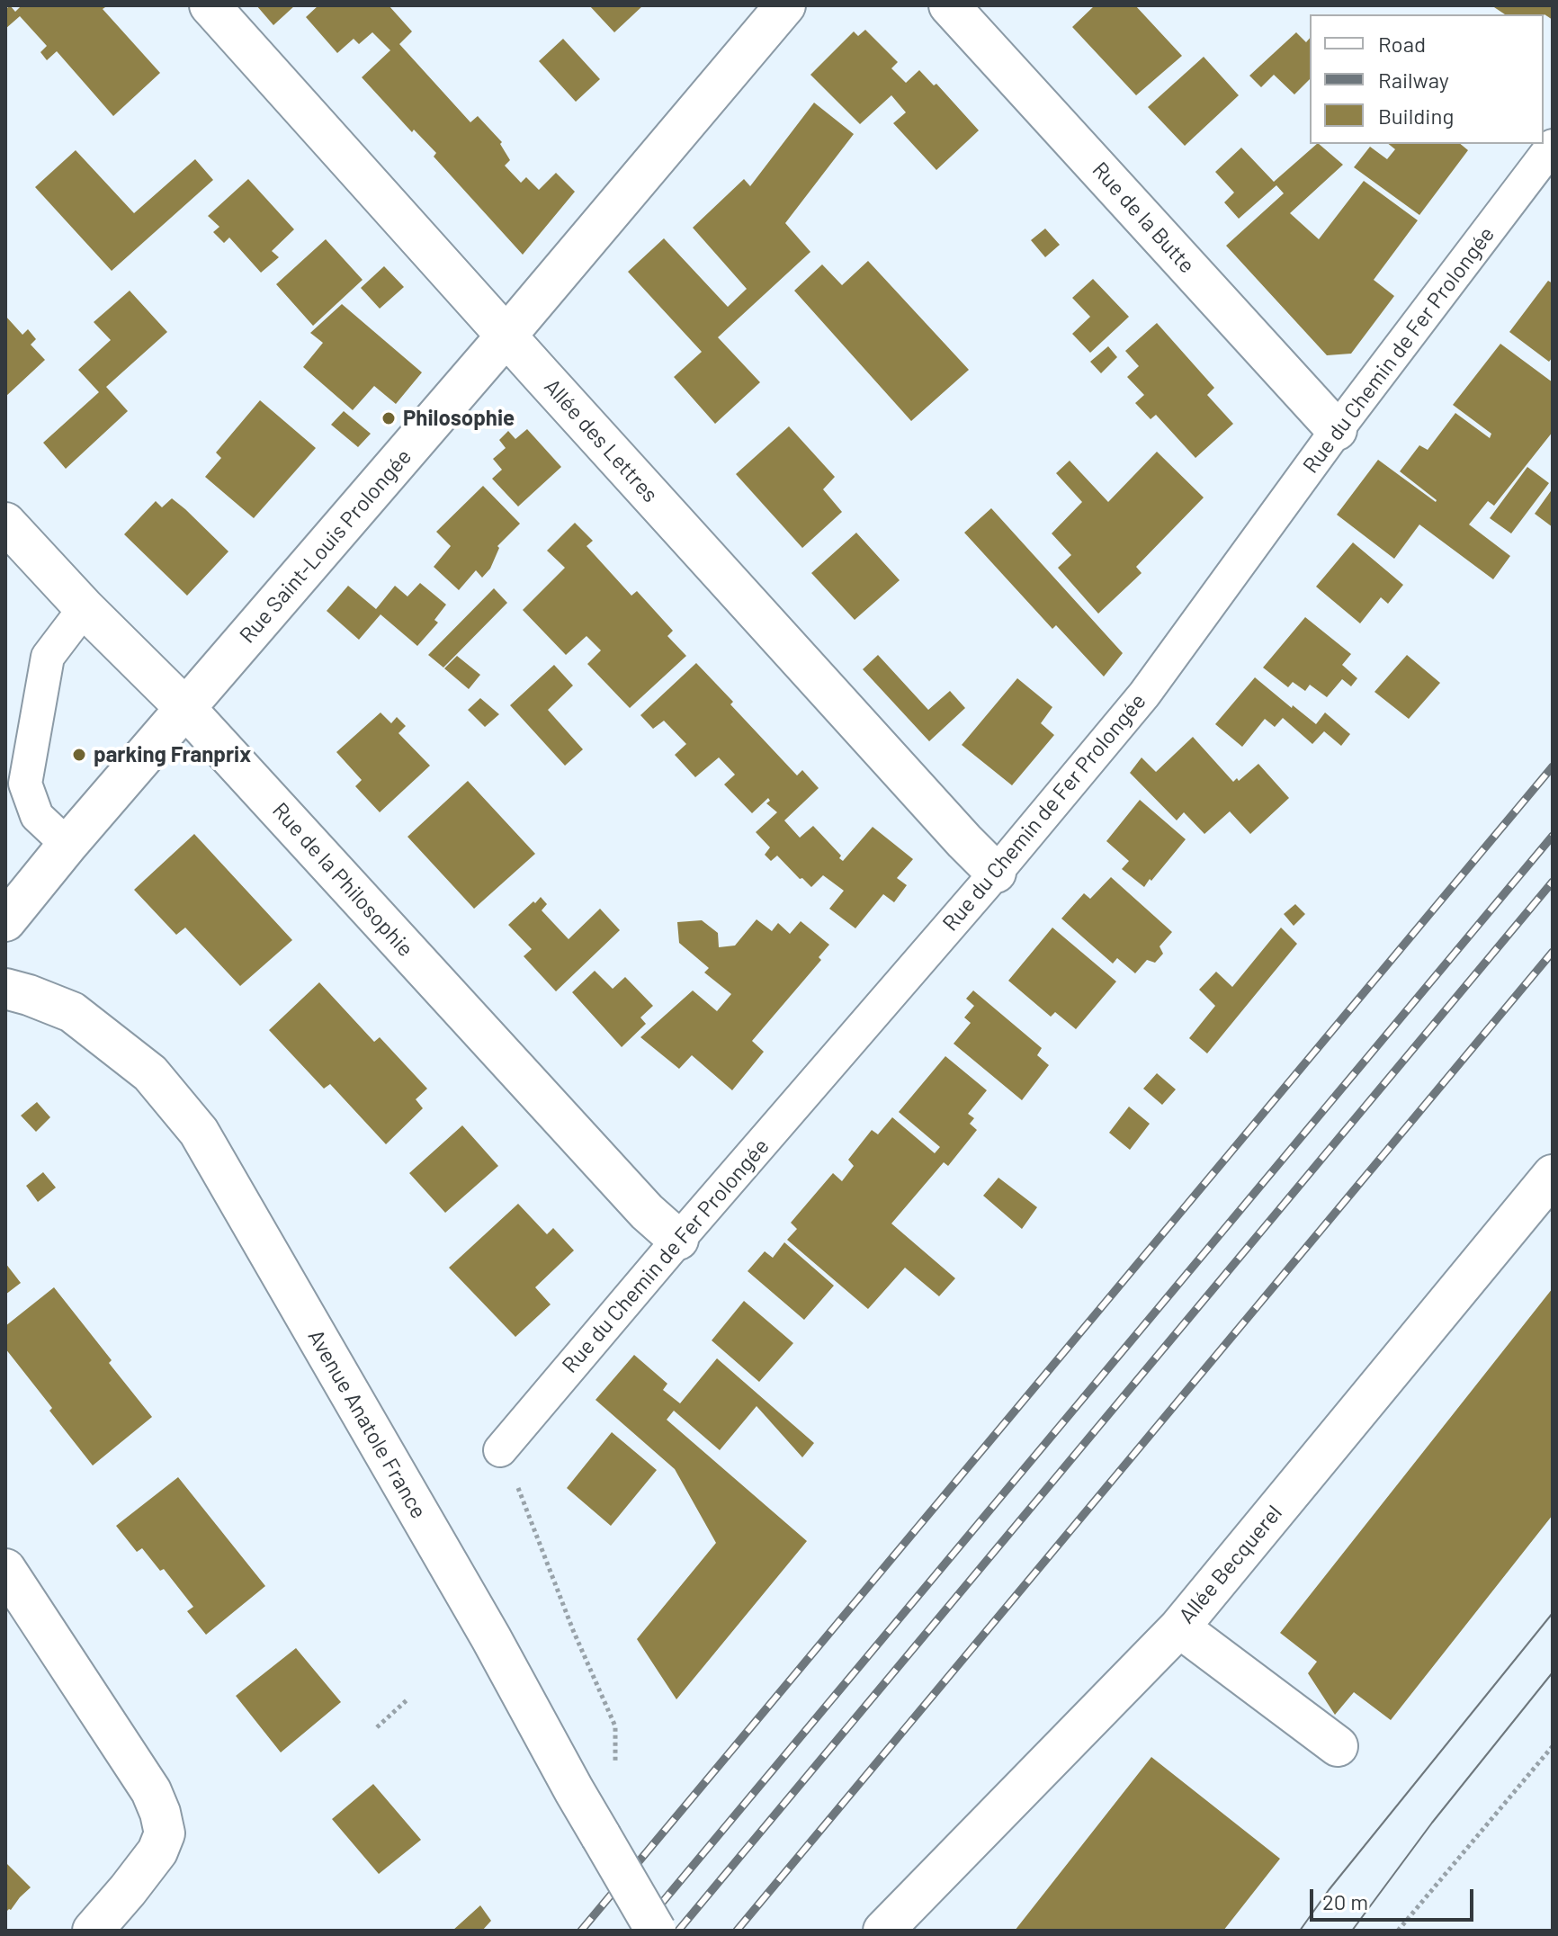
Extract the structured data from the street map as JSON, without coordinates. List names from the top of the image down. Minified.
{"streets":{"street":["Rue de la Butte","Allée des Lettres","Rue Saint-Louis Prolongée","Rue de la Philosophie","Avenue Anatole France","Allée Becquerel"],"lane":["Rue du Chemin de Fer Prolongée"]},"crossings":[["Rue de la Butte","Rue du Chemin de Fer Prolongée"],["Rue du Chemin de Fer Prolongée","Allée des Lettres"],["Rue du Chemin de Fer Prolongée","Rue de la Philosophie"],["Allée des Lettres","Rue Saint-Louis Prolongée"],["Rue Saint-Louis Prolongée","Rue de la Philosophie"]],"places":["Philosophie","parking Franprix"],"legend":["Road","Railway","Building"],"scale_bar":"20 m"}
